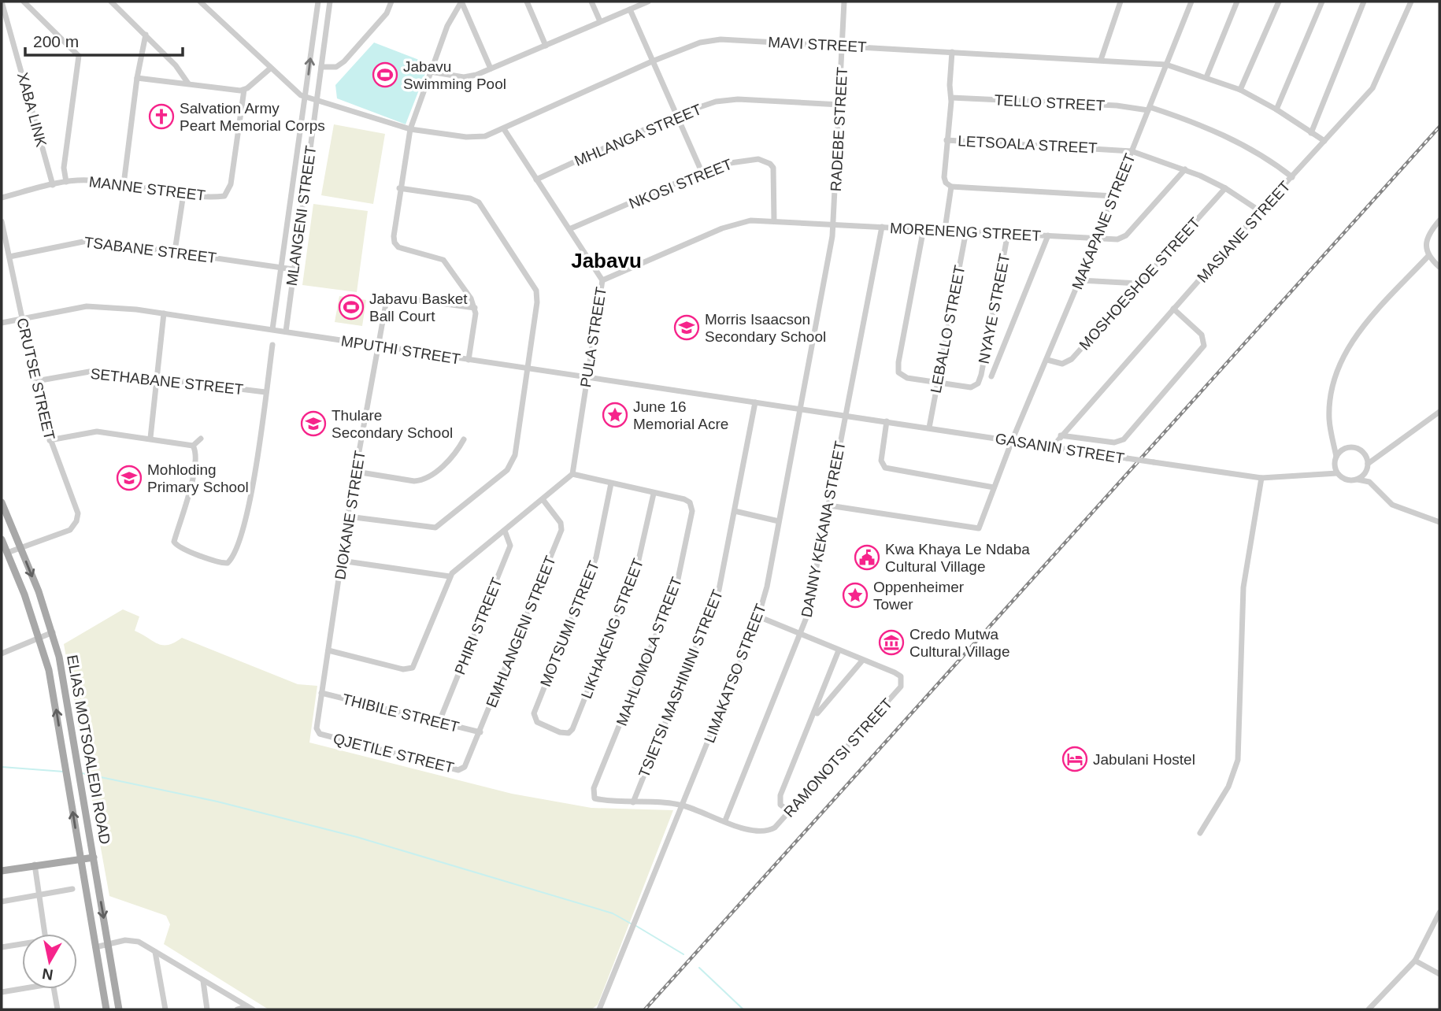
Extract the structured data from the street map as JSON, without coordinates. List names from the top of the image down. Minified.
{"streets":{"main road":["ELIAS MOTSOALEDI ROAD"],"street":["MAVI STREET","TELLO STREET","XABA LINK","RADEBE STREET","MHLANGA STREET","LETSOALA STREET","NKOSI STREET","MANNE STREET","MLANGENI STREET","MAKAPANE STREET","MORENENG STREET","MASIANE STREET","TSABANE STREET","MOSHOESHOE STREET","NYAYE STREET","LEBALLO STREET","PULA STREET","MPUTHI STREET","CRUTSE STREET","SETHABANE STREET","GASANIN STREET","DIOKANE STREET","DANNY KEKANA STREET","MOTSUMI STREET","PHIRI STREET","LIKHAKENG STREET","EMHLANGENI STREET","MAHLOMOLA STREET","LIMAKATSO STREET","TSIETSI MASHININI STREET","THIBILE STREET","QJETILE STREET","RAMONOTSI STREET"]},"crossings":[["MAVI STREET","RADEBE STREET"],["MAVI STREET","MLANGENI STREET"],["MAVI STREET","MAKAPANE STREET"],["MAVI STREET","MASIANE STREET"],["MAVI STREET","PULA STREET"],["TELLO STREET","MAKAPANE STREET"],["TELLO STREET","MASIANE STREET"],["XABA LINK","MANNE STREET"],["RADEBE STREET","MHLANGA STREET"],["RADEBE STREET","MORENENG STREET"],["RADEBE STREET","LIMAKATSO STREET"],["MHLANGA STREET","PULA STREET"],["LETSOALA STREET","MAKAPANE STREET"],["LETSOALA STREET","MORENENG STREET"],["LETSOALA STREET","MASIANE STREET"],["LETSOALA STREET","MOSHOESHOE STREET"],["NKOSI STREET","MORENENG STREET"],["NKOSI STREET","PULA STREET"],["MLANGENI STREET","TSABANE STREET"],["MLANGENI STREET","MPUTHI STREET"],["MAKAPANE STREET","MORENENG STREET"],["MAKAPANE STREET","MOSHOESHOE STREET"],["MAKAPANE STREET","GASANIN STREET"],["MAKAPANE STREET","DANNY KEKANA STREET"],["MORENENG STREET","NYAYE STREET"],["MORENENG STREET","LEBALLO STREET"],["MORENENG STREET","PULA STREET"],["MORENENG STREET","DANNY KEKANA STREET"],["MORENENG STREET","LIMAKATSO STREET"],["MASIANE STREET","GASANIN STREET"],["TSABANE STREET","CRUTSE STREET"],["NYAYE STREET","LEBALLO STREET"],["LEBALLO STREET","GASANIN STREET"],["PULA STREET","MPUTHI STREET"],["MPUTHI STREET","CRUTSE STREET"],["MPUTHI STREET","GASANIN STREET"],["MPUTHI STREET","DIOKANE STREET"],["MPUTHI STREET","LIMAKATSO STREET"],["MPUTHI STREET","TSIETSI MASHININI STREET"],["CRUTSE STREET","SETHABANE STREET"],["CRUTSE STREET","ELIAS MOTSOALEDI ROAD"],["GASANIN STREET","DANNY KEKANA STREET"],["GASANIN STREET","LIMAKATSO STREET"],["DIOKANE STREET","THIBILE STREET"],["DIOKANE STREET","QJETILE STREET"],["DANNY KEKANA STREET","RAMONOTSI STREET"],["MOTSUMI STREET","LIKHAKENG STREET"],["PHIRI STREET","THIBILE STREET"],["LIKHAKENG STREET","MAHLOMOLA STREET"],["EMHLANGENI STREET","THIBILE STREET"],["EMHLANGENI STREET","QJETILE STREET"],["MAHLOMOLA STREET","TSIETSI MASHININI STREET"],["LIMAKATSO STREET","RAMONOTSI STREET"]],"districts":["Jabavu"],"places":{"sports":["Jabavu Swimming Pool","Jabavu Basket Ball Court"],"church":["Salvation Army Peart Memorial Corps"],"school or university":["Morris Isaacson Secondary School","Thulare Secondary School","Mohloding Primary School"],"place":["June 16 Memorial Acre","Oppenheimer Tower"],"public building":["Kwa Khaya Le Ndaba Cultural Village"],"museum":["Credo Mutwa Cultural Village"],"hotel":["Jabulani Hostel"]},"scale_bar":"200 m","north":"bottom"}
